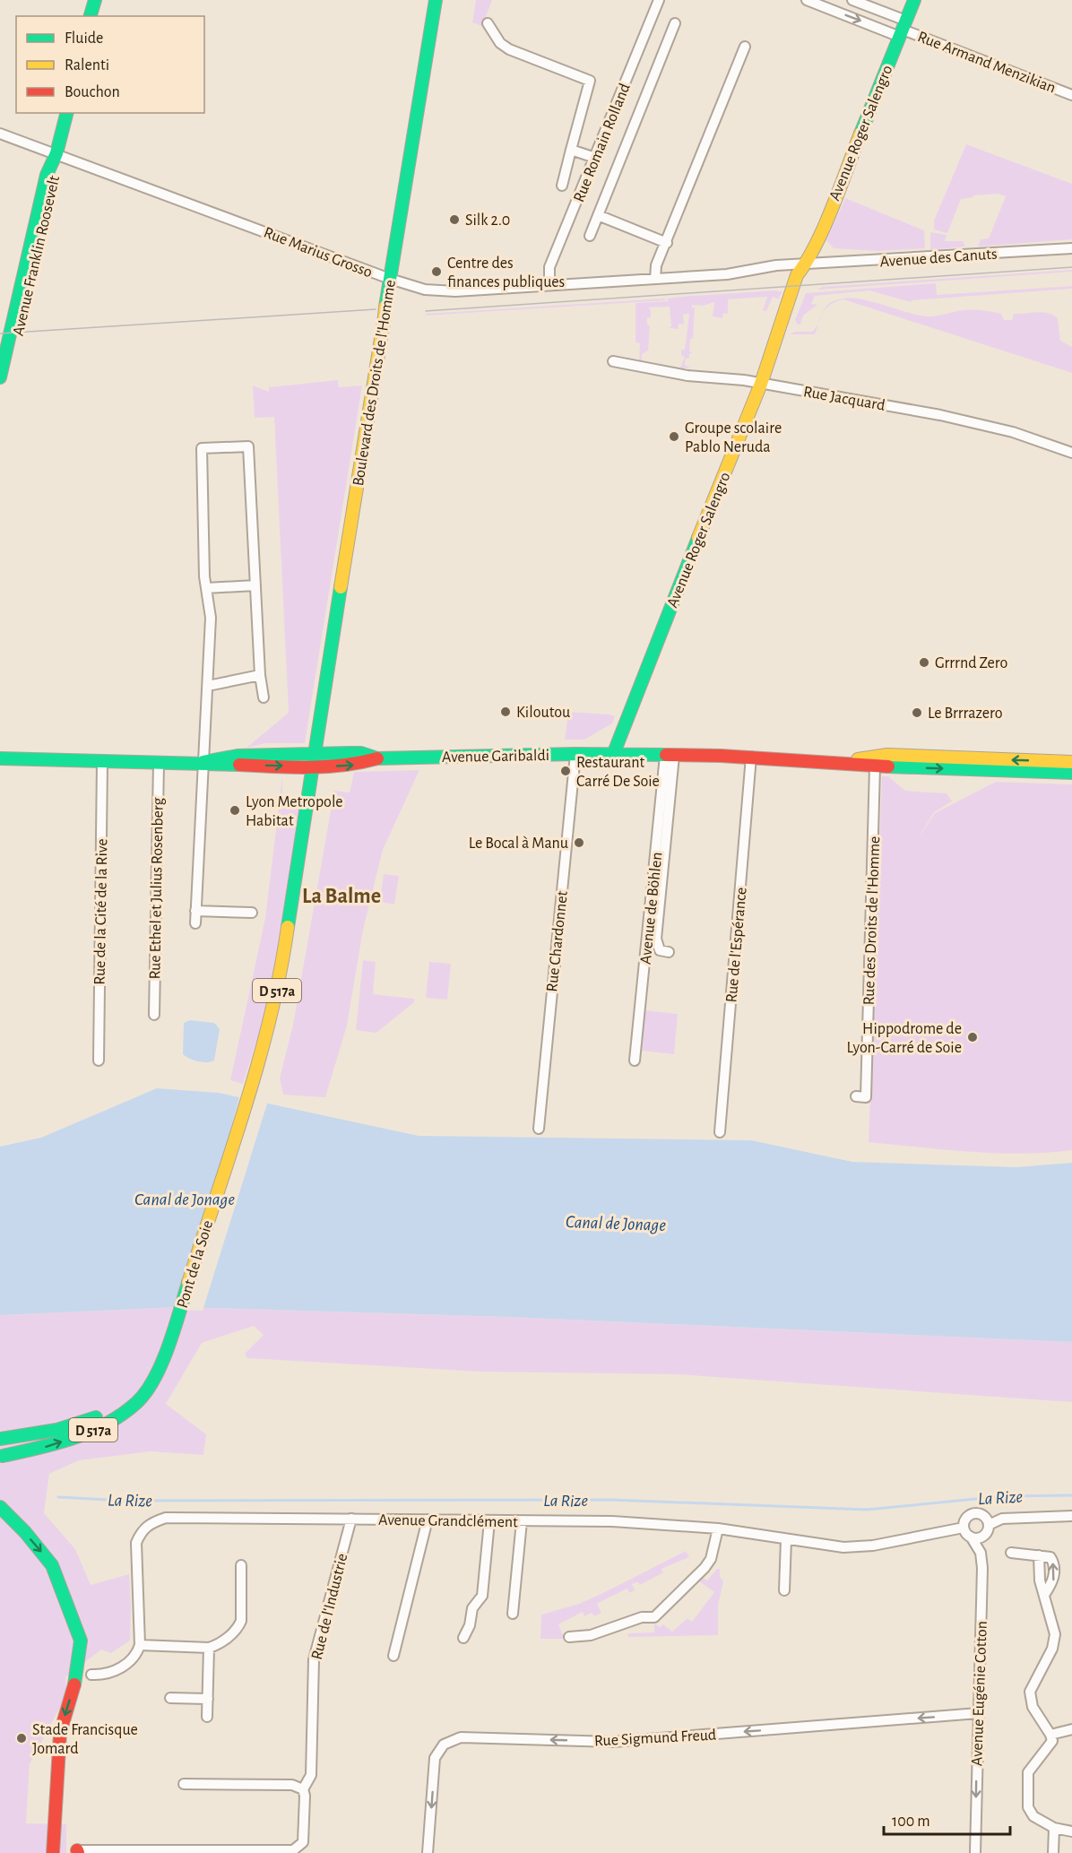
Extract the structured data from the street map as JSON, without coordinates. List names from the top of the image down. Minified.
{"streets":{"main road":["Avenue Roger Salengro","Avenue Franklin Roosevelt","Boulevard des Droits de l'Homme","Avenue Garibaldi","D 517a","Pont de la Soie"],"street":["Rue Armand Menzikian","Rue Romain Rolland","Rue Marius Grosso","Avenue des Canuts","Rue Jacquard","Rue Ethel et Julius Rosenberg","Avenue de Böhlen","Rue de la Cité de la Rive","Rue des Droits de l'Homme","Rue Chardonnet","Rue de l'Espérance","Avenue Grandclément","Rue de l'Industrie","Avenue Eugénie Cotton","Rue Sigmund Freud"]},"crossings":[["Rue Armand Menzikian","Avenue Roger Salengro"],["Avenue Roger Salengro","Rue Marius Grosso"],["Avenue Roger Salengro","Avenue des Canuts"],["Avenue Roger Salengro","Rue Jacquard"],["Avenue Roger Salengro","Avenue Garibaldi"],["Rue Romain Rolland","Rue Marius Grosso"],["Rue Marius Grosso","Avenue Franklin Roosevelt"],["Rue Marius Grosso","Avenue des Canuts"],["Rue Marius Grosso","Boulevard des Droits de l'Homme"],["Boulevard des Droits de l'Homme","Avenue Garibaldi"],["Boulevard des Droits de l'Homme","Pont de la Soie"],["Avenue Garibaldi","Rue Ethel et Julius Rosenberg"],["Avenue Garibaldi","Rue de la Cité de la Rive"],["Avenue Garibaldi","Rue Chardonnet"],["Avenue Garibaldi","Pont de la Soie"],["D 517a","Pont de la Soie"],["Avenue Grandclément","Rue de l'Industrie"],["Avenue Grandclément","Avenue Eugénie Cotton"],["Avenue Eugénie Cotton","Rue Sigmund Freud"]],"one_way":["Rue Sigmund Freud"],"districts":["La Balme"],"water":["Canal de Jonage","La Rize"],"places":["Silk 2.0","Centre des finances publiques","Groupe scolaire Pablo Neruda","Grrrnd Zero","Kiloutou","Le Brrrazero","Restaurant Carré De Soie","Lyon Metropole Habitat","Le Bocal à Manu","Hippodrome de Lyon-Carré de Soie","Stade Francisque Jomard"],"legend":["Fluide","Ralenti","Bouchon"],"scale_bar":"100 m"}
